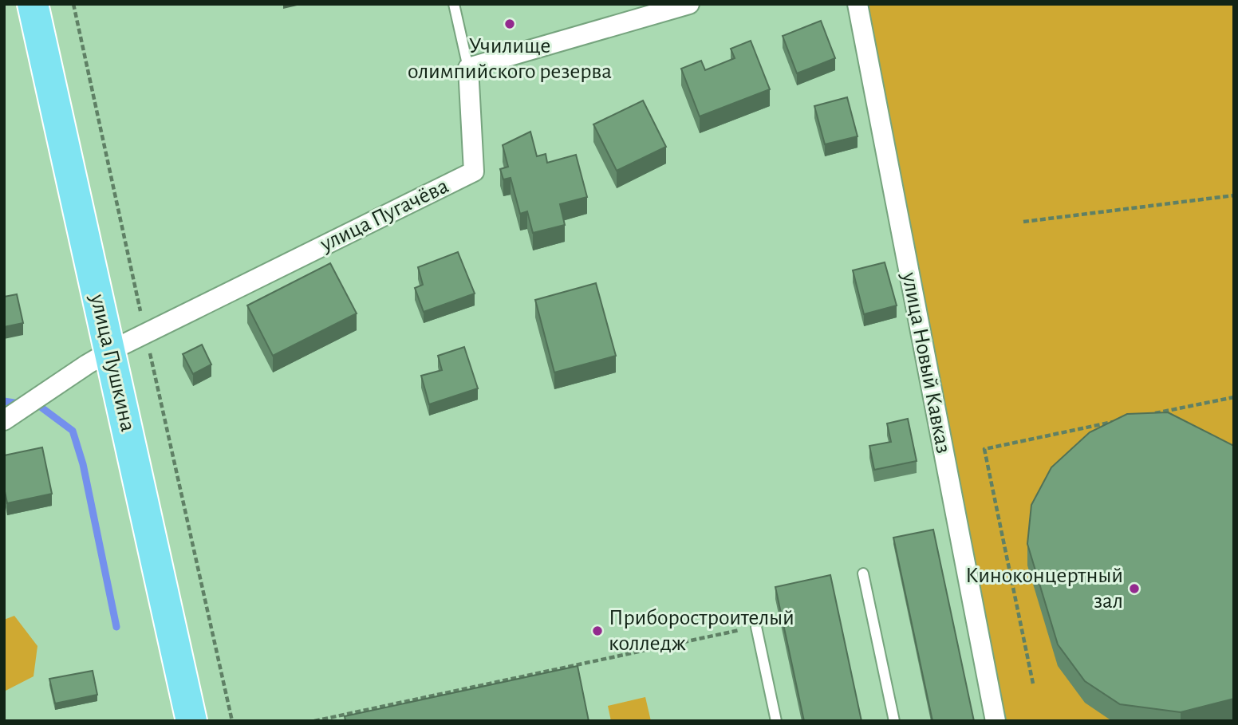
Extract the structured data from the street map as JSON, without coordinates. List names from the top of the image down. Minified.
{"streets":{"main road":["улица Пушкина"],"street":["улица Пугачёва","улица Новый Кавказ"]},"crossings":[["улица Пугачёва","улица Пушкина"]],"places":["Училище олимпийского резерва","Киноконцертный зал","Приборостроителый колледж"]}
